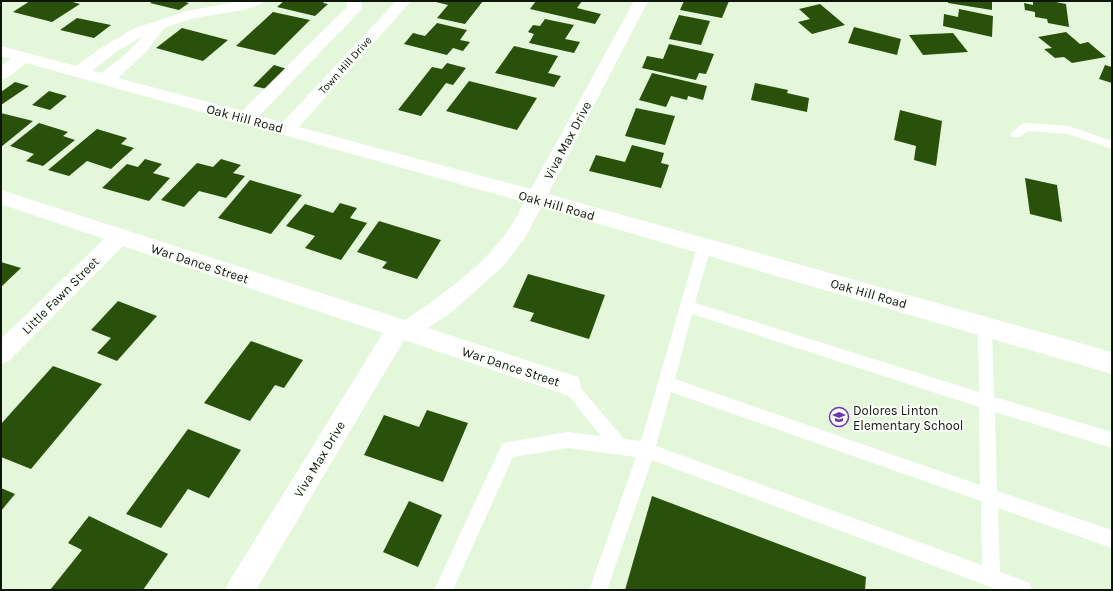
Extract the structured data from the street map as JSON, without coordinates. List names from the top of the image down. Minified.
{"streets":{"street":["Town Hill Drive","Oak Hill Road","Viva Max Drive","War Dance Street","Little Fawn Street"]},"crossings":[["Town Hill Drive","Oak Hill Road"],["Oak Hill Road","Viva Max Drive"],["Viva Max Drive","War Dance Street"],["War Dance Street","Little Fawn Street"]],"places":{"school or university":["Dolores Linton Elementary School"]}}
